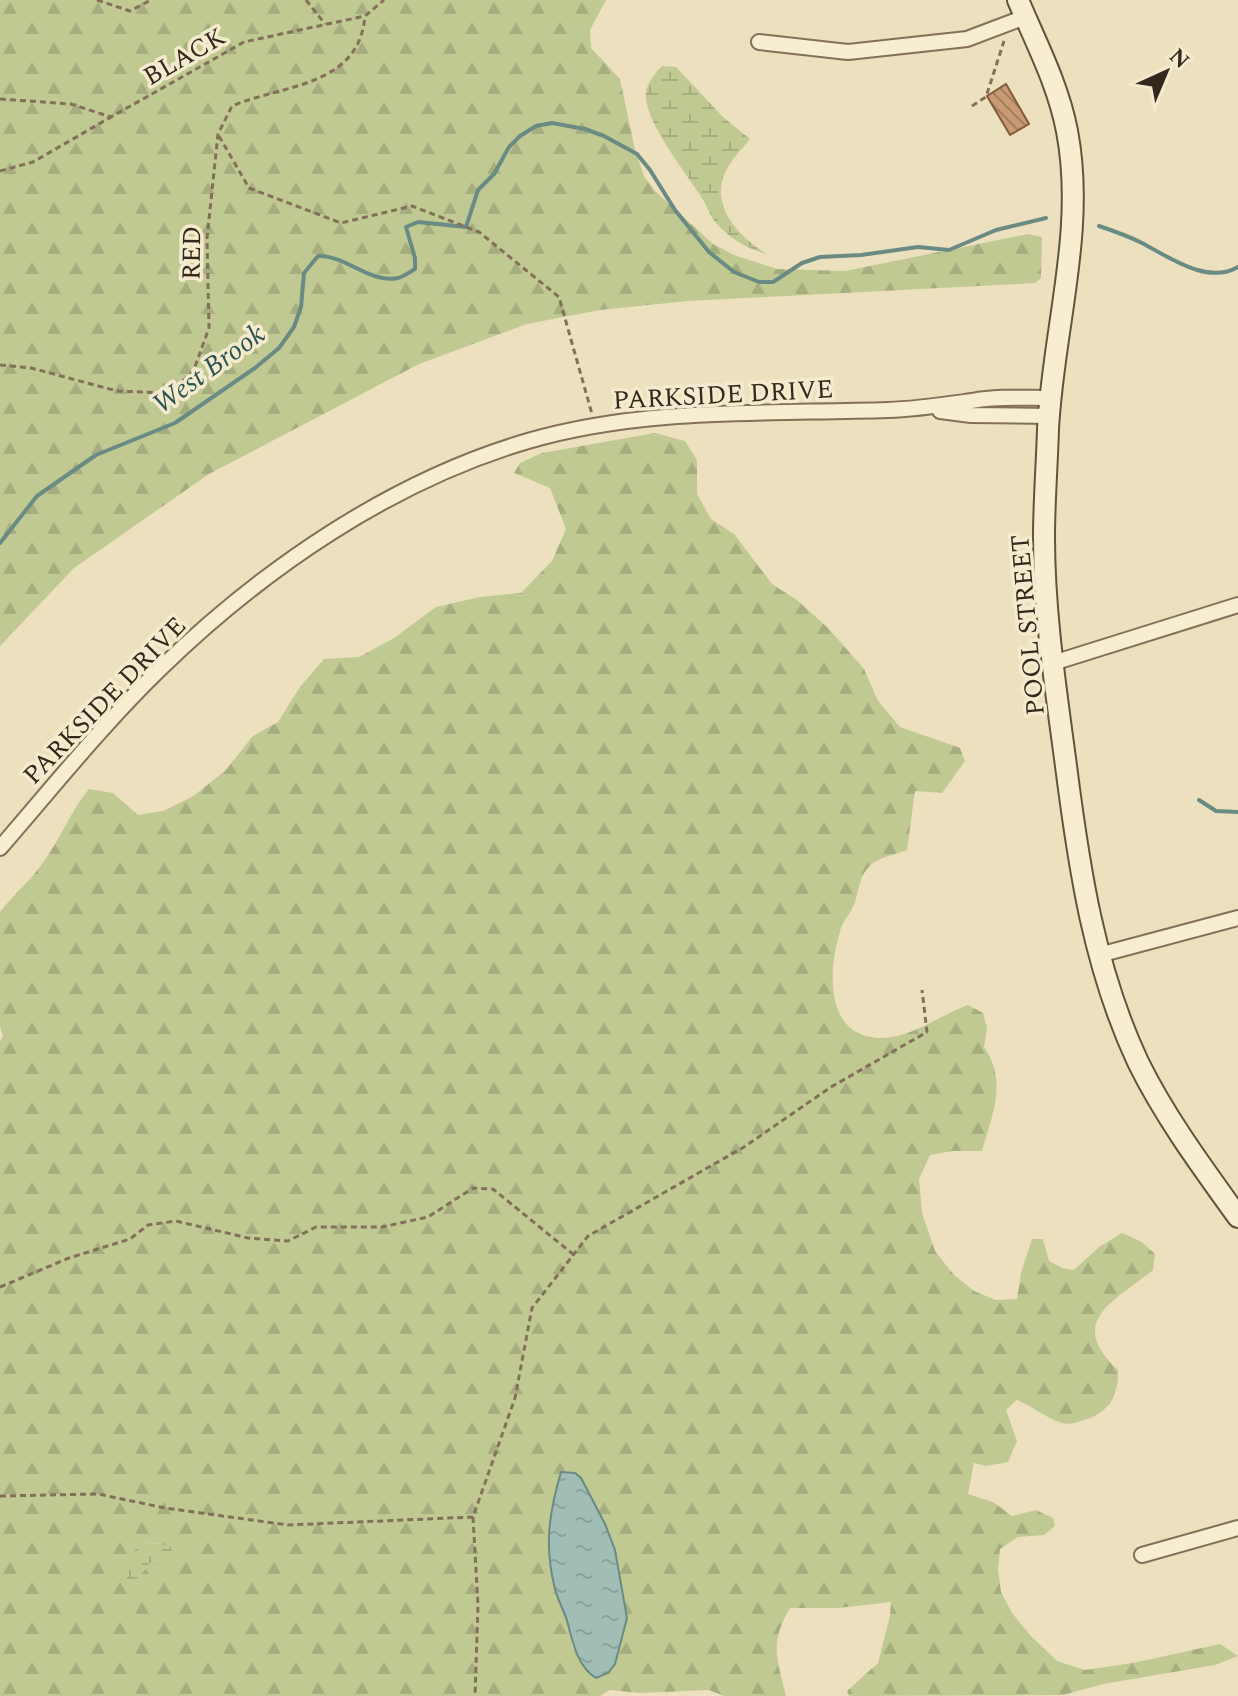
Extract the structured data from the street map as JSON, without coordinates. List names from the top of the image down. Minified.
{"streets":{"main road":["POOL STREET"],"street":["PARKSIDE DRIVE"],"path":["BLACK","RED"]},"crossings":[["BLACK","RED"],["PARKSIDE DRIVE","POOL STREET"]],"water":["West Brook"],"north":"top right"}
